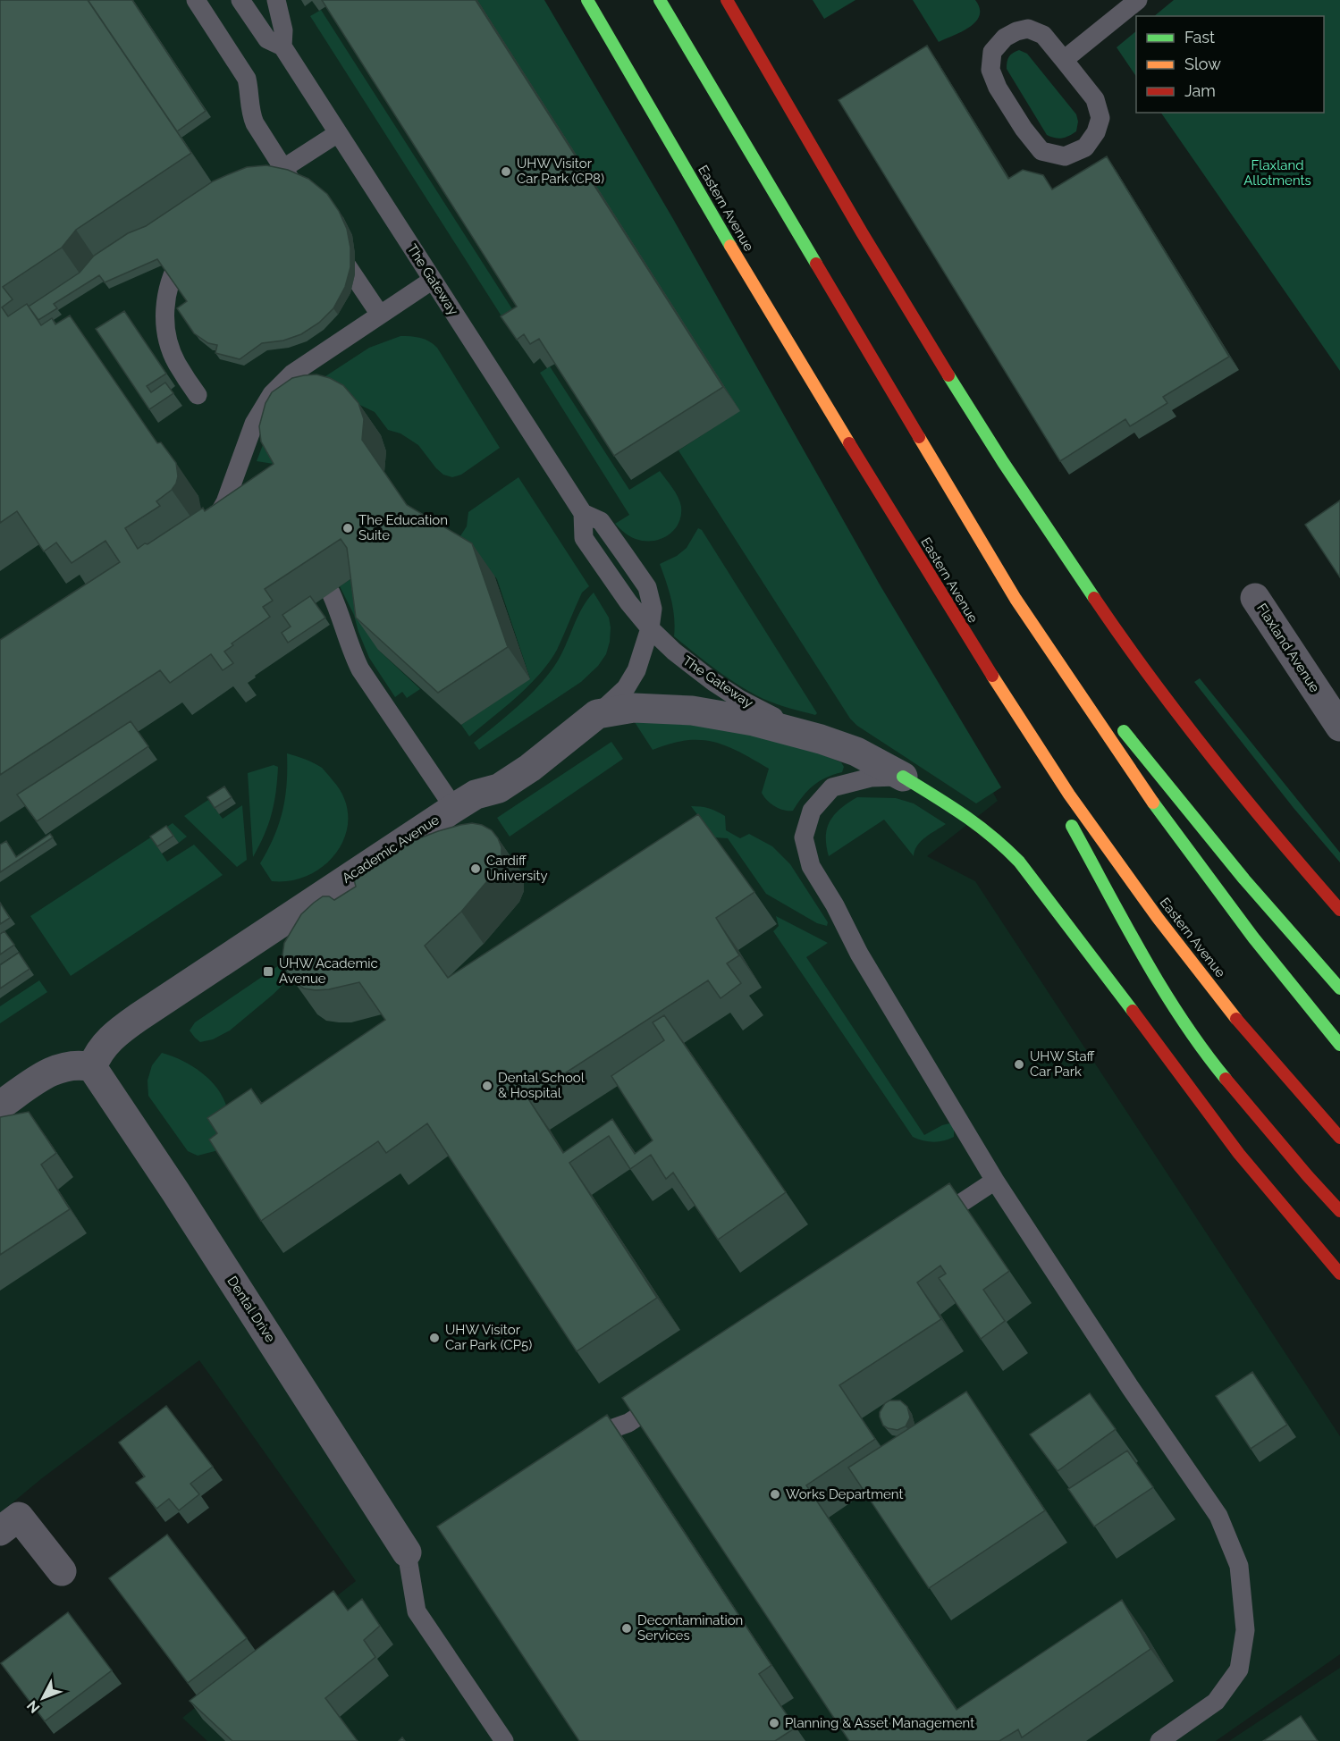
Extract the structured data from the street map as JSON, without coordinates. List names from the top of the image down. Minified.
{"streets":{"highway":["Eastern Avenue"],"street":["Flaxland Avenue","Academic Avenue","Dental Drive"],"lane":["The Gateway"]},"crossings":[["The Gateway","Academic Avenue"],["Academic Avenue","Dental Drive"]],"parks":["Flaxland Allotments"],"places":{"other":["UHW Visitor Car Park (CP8)","The Education Suite","Cardiff University","UHW Staff Car Park","Dental School & Hospital","UHW Visitor Car Park (CP5)","Works Department","Decontamination Services","Planning & Asset Management"],"transit":["UHW Academic Avenue"]},"legend":["Fast","Slow","Jam"],"north":"bottom left"}
